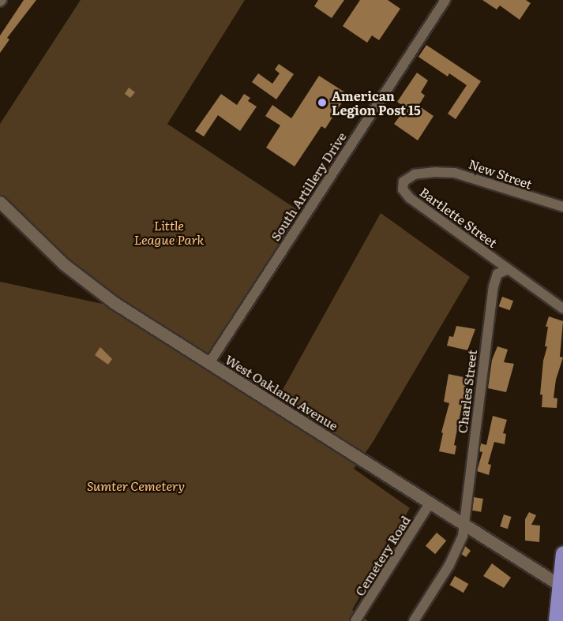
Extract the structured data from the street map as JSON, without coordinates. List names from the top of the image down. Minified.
{"streets":{"street":["New Street","South Artillery Drive","Bartlette Street","Charles Street","West Oakland Avenue","Cemetery Road"]},"crossings":[["New Street","Bartlette Street"],["South Artillery Drive","West Oakland Avenue"],["Bartlette Street","Charles Street"],["Charles Street","West Oakland Avenue"],["West Oakland Avenue","Cemetery Road"]],"parks":["Little League Park","Sumter Cemetery"],"places":["American Legion Post 15"]}
